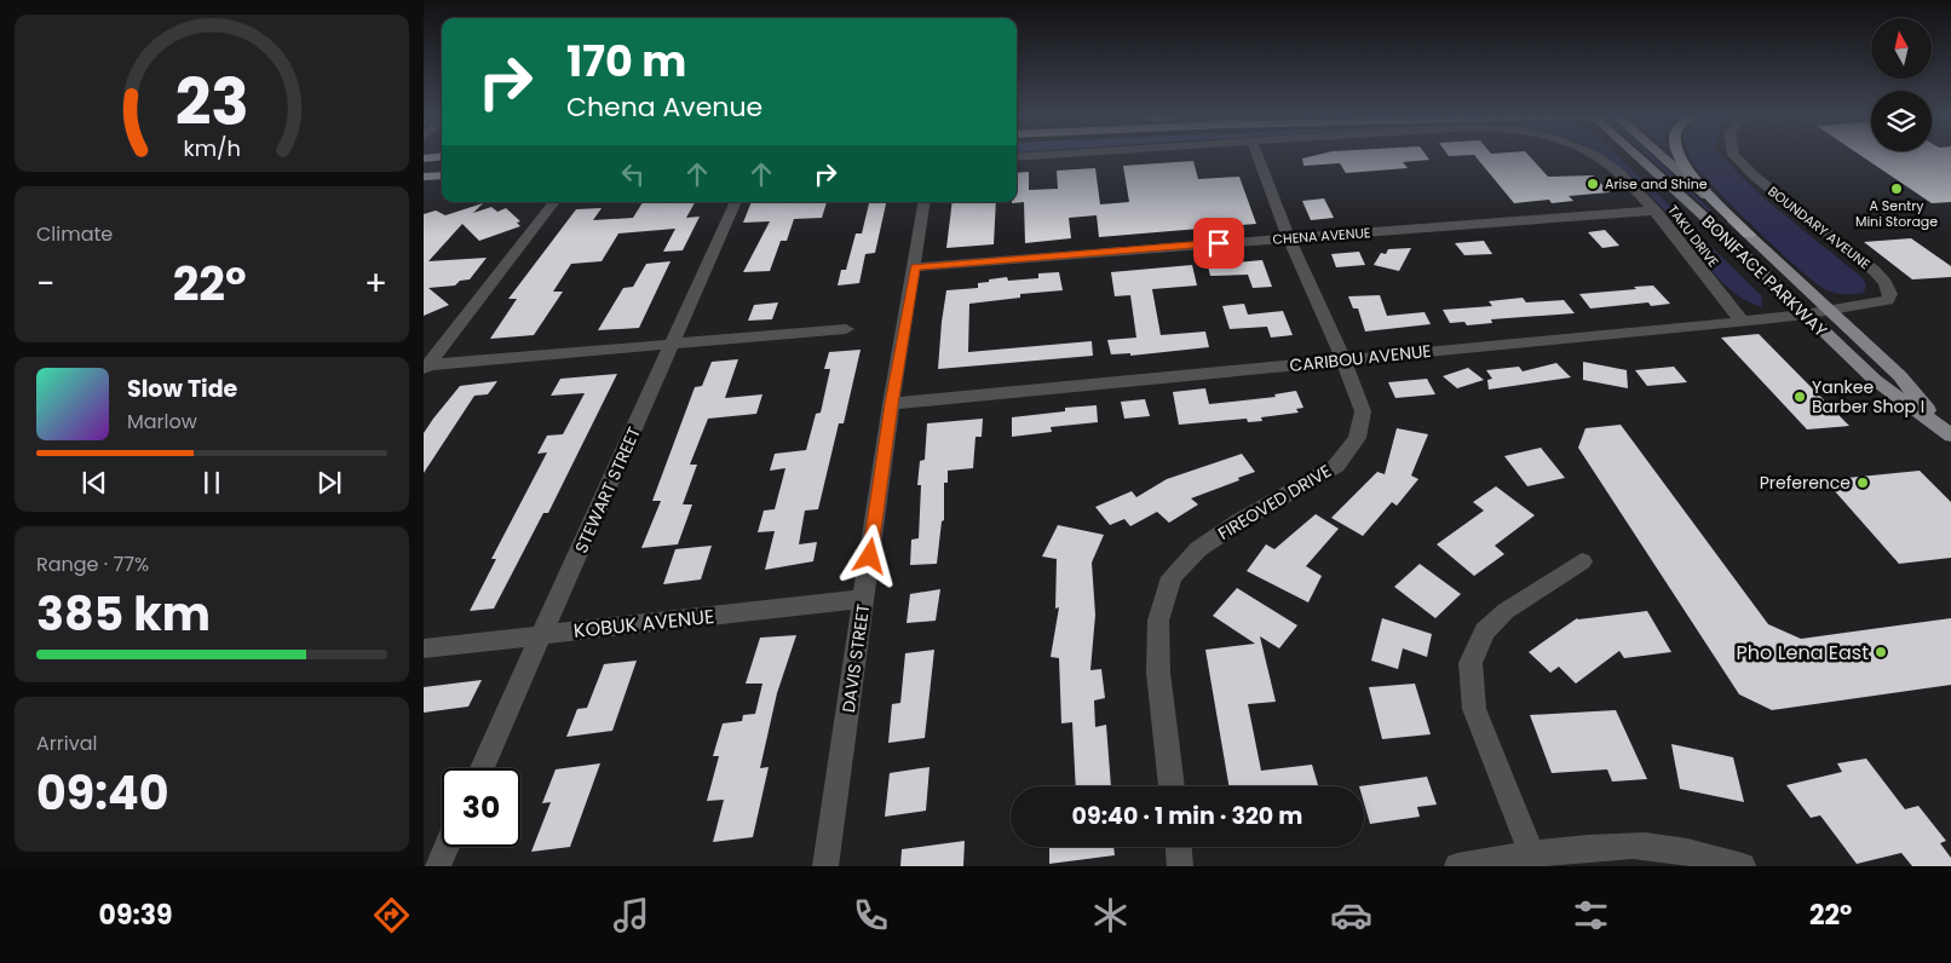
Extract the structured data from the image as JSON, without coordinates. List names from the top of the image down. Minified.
{"streets":{"main road":["BONIFACE PARKWAY"],"street":["BOUNDARY AVEUNE","CHENA AVENUE","TAKU DRIVE","CARIBOU AVENUE","STEWART STREET","FIREOVED DRIVE","KOBUK AVENUE","DAVIS STREET"]},"crossings":[["BOUNDARY AVEUNE","BONIFACE PARKWAY"],["BOUNDARY AVEUNE","CARIBOU AVENUE"],["CHENA AVENUE","TAKU DRIVE"],["CHENA AVENUE","FIREOVED DRIVE"],["CHENA AVENUE","DAVIS STREET"],["TAKU DRIVE","CARIBOU AVENUE"],["BONIFACE PARKWAY","CARIBOU AVENUE"],["CARIBOU AVENUE","FIREOVED DRIVE"],["CARIBOU AVENUE","DAVIS STREET"],["STEWART STREET","KOBUK AVENUE"],["KOBUK AVENUE","DAVIS STREET"]],"places":["Arise and Shine","A Sentry Mini Storage","Yankee Barber Shop I","Preference","Pho Lena East"],"north":"top","page":{"turn":["170 m","Chena Avenue"],"tile":["Climate",["Range · 77%","385 km"],["Arrival","09:40"]],"heat":["−","22°","+"],"song":["Slow Tide","Marlow"],"limit":"30","trip":"09:40 · 1 min · 320 m","tabs":["09:39","22°"],"gauge":["23","km/h"]}}
